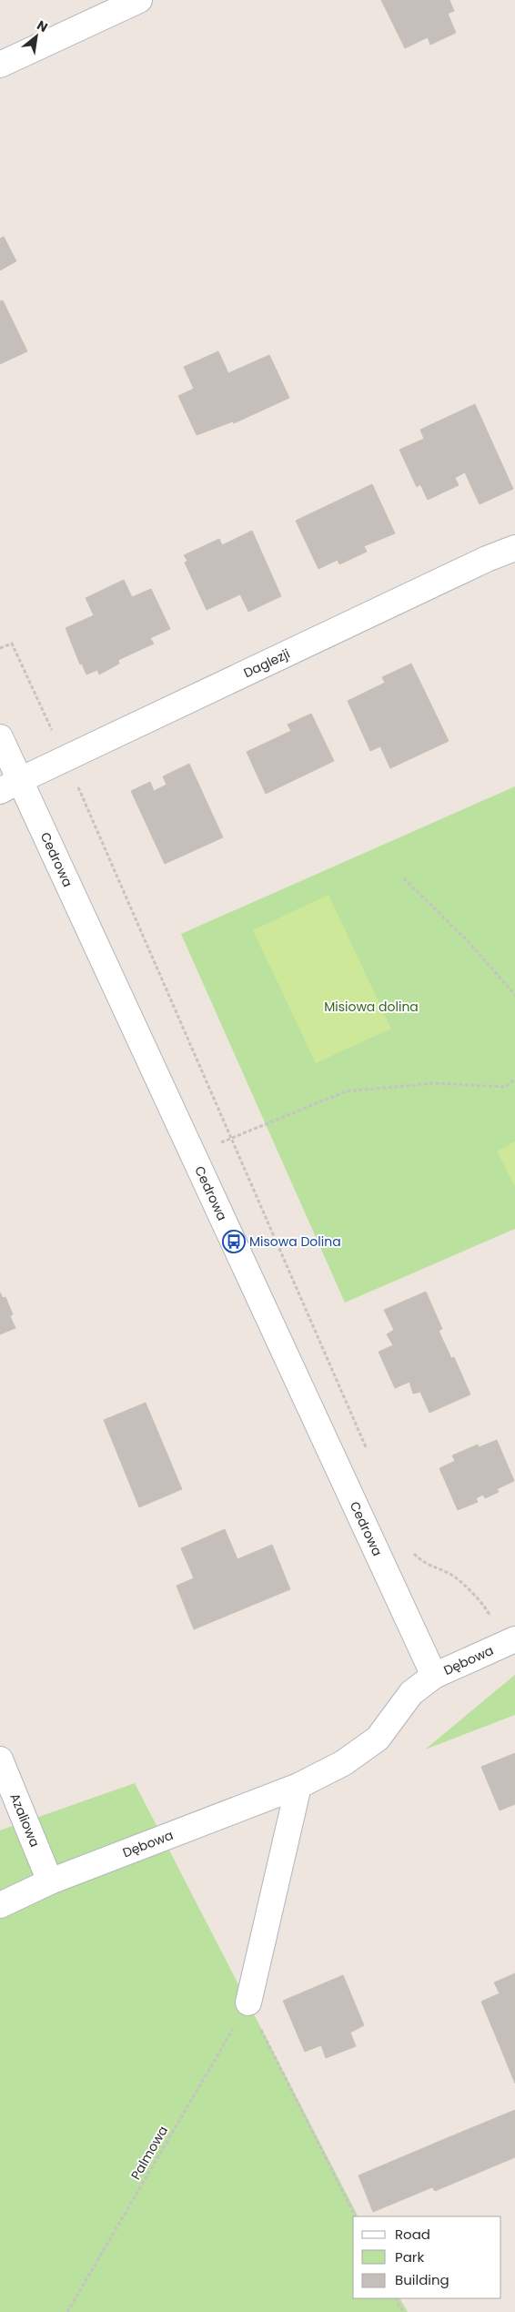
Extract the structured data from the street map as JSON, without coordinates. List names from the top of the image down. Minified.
{"streets":{"street":["Daglezji","Cedrowa","Dębowa","Azaliowa"],"path":["Palmowa"]},"crossings":[["Daglezji","Cedrowa"],["Cedrowa","Dębowa"],["Dębowa","Azaliowa"]],"parks":["Misiowa dolina"],"places":{"bus stop":["Misowa Dolina"]},"legend":["Road","Park","Building"],"north":"top right"}
